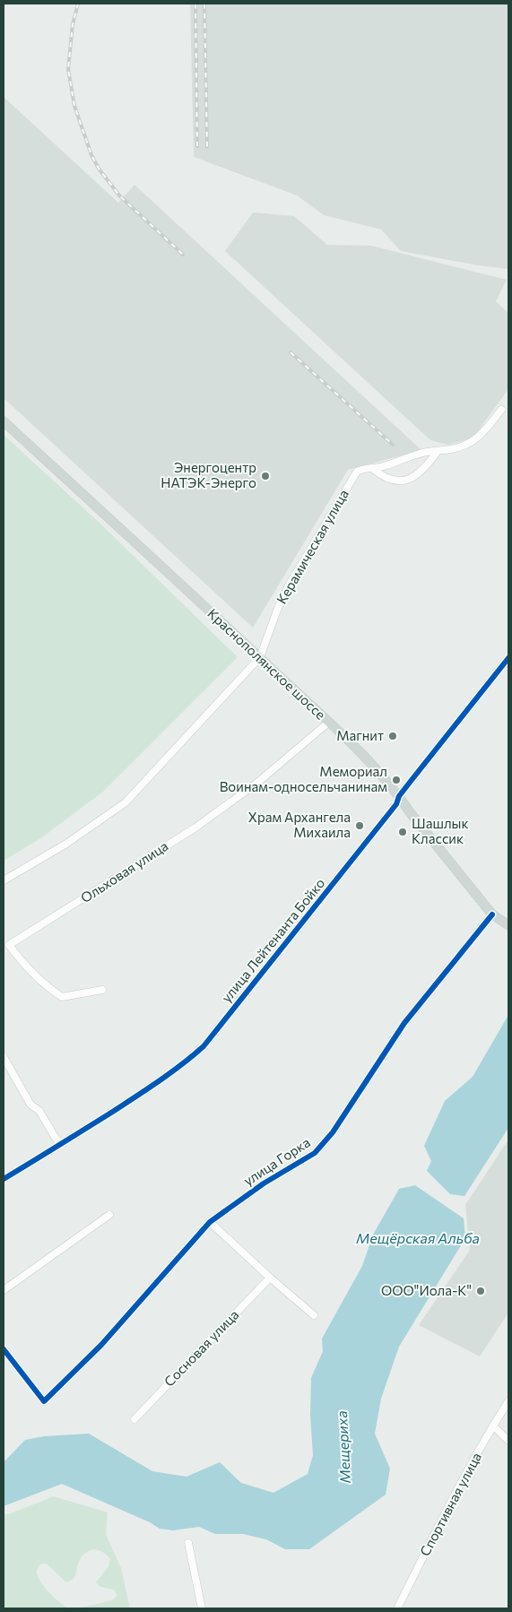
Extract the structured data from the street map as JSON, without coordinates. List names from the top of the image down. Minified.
{"streets":{"main road":["Краснополянское шоссе"],"street":["Керамическая улица","Ольховая улица","улица Лейтенанта Бойко","улица Горка","Сосновая улица","Спортивная улица"]},"crossings":[["Керамическая улица","Краснополянское шоссе"],["Краснополянское шоссе","Ольховая улица"],["Краснополянское шоссе","улица Лейтенанта Бойко"],["Краснополянское шоссе","улица Горка"]],"water":["Мещёрская Альба","Мещериха"],"places":["Энергоцентр НАТЭК-Энерго","Магнит","Мемориал Воинам-односельчанинам","Храм Архангела Михаила","Шашлык Классик","ООО\"Иола-К\""]}
